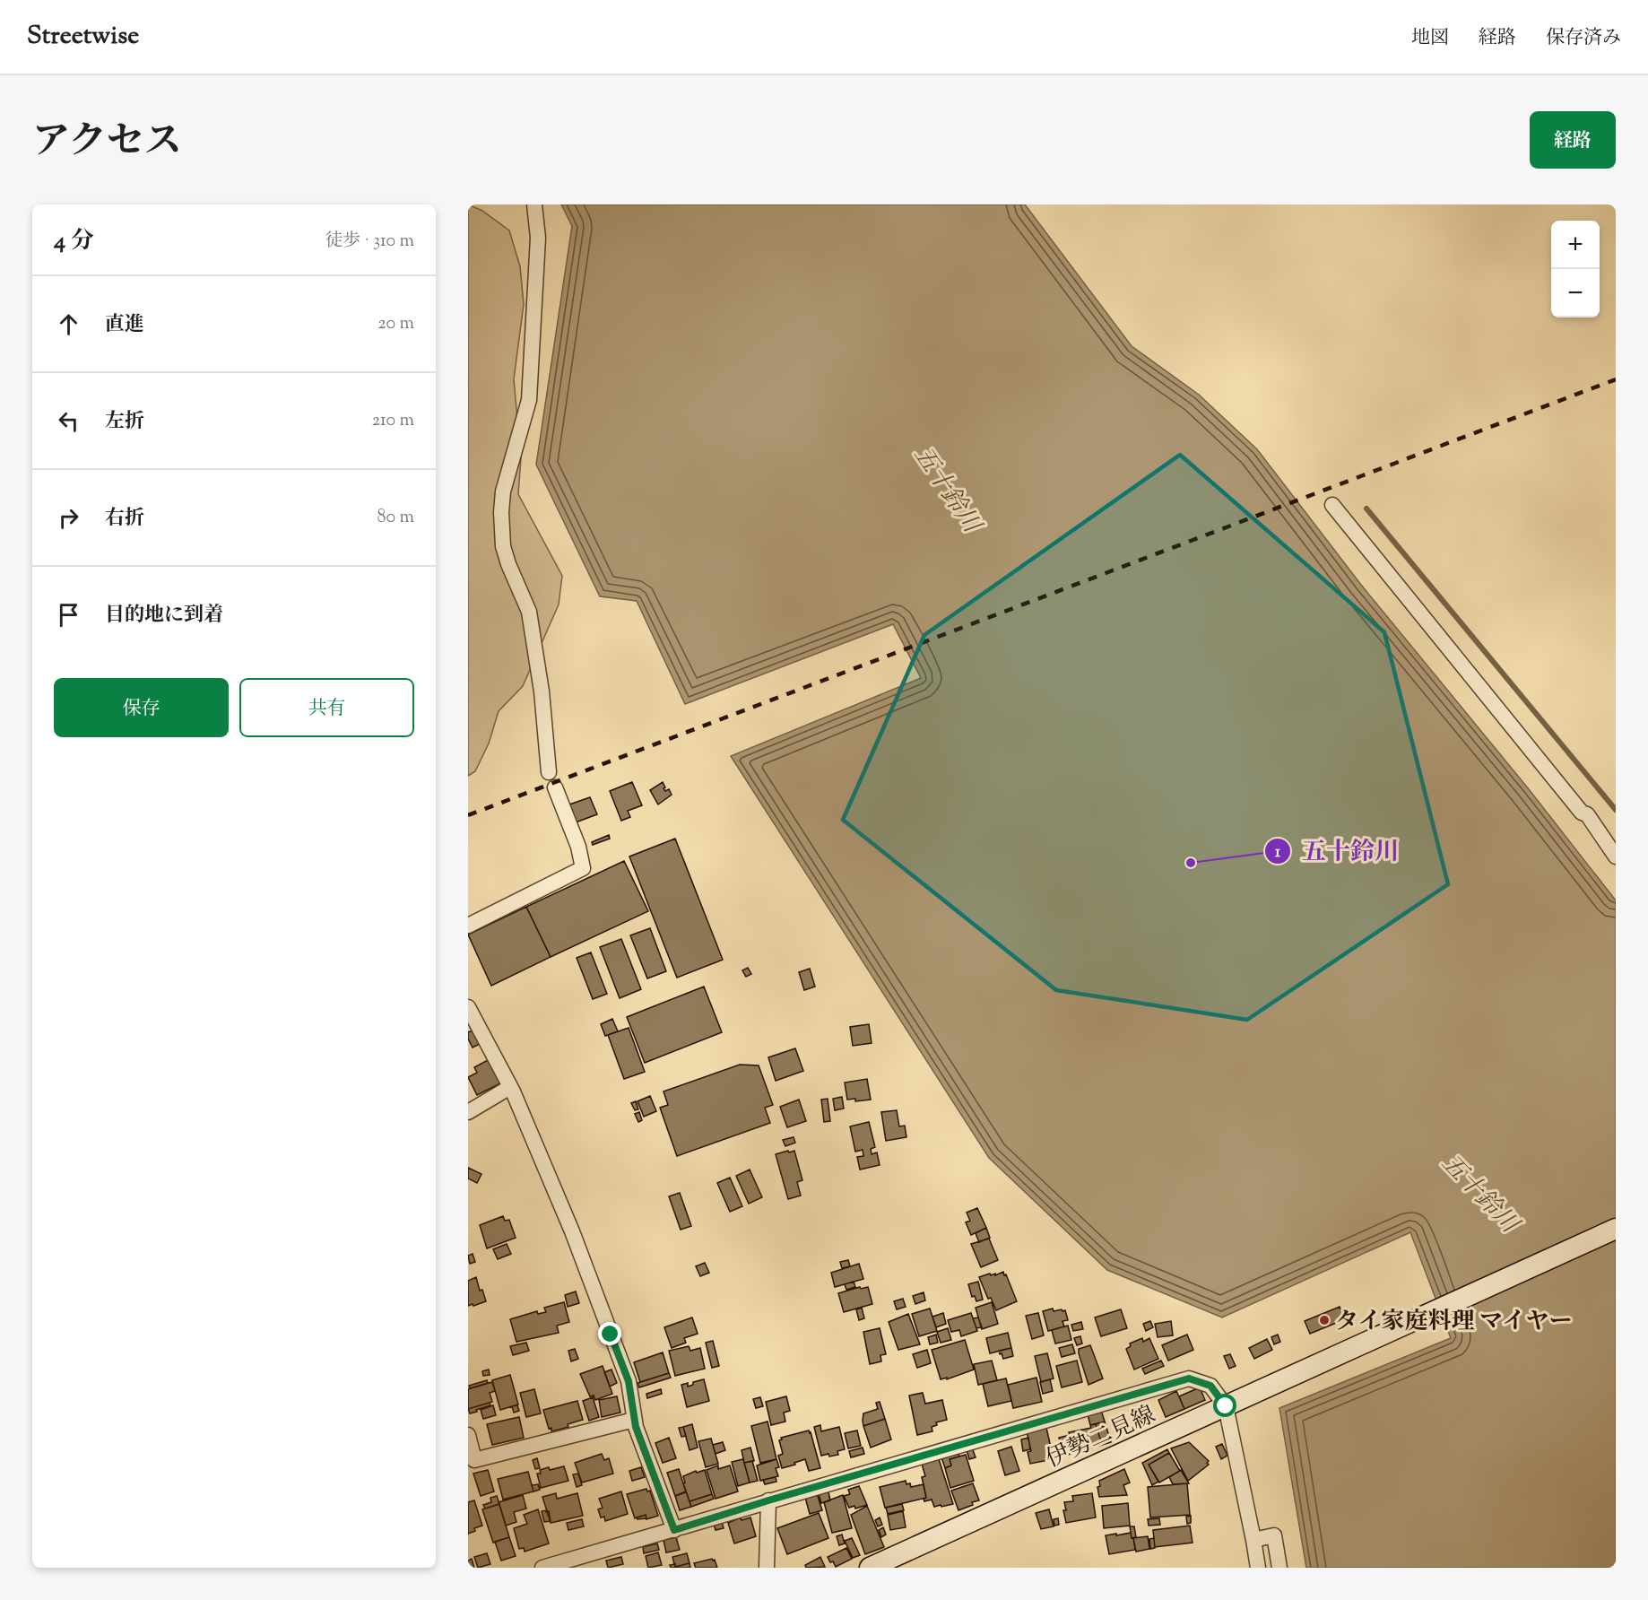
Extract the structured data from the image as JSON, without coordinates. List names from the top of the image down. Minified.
{"streets":{"main road":["伊勢二見線"]},"water":["五十鈴川"],"places":["五十鈴川","タイ家庭料理 マイヤー"],"page":{"header":"Streetwise","nav":["地図","経路","保存済み"],"title":"アクセス","buttons":["経路",["保存","共有"]],"heading":["4 分","徒歩 · 310 m"],"map_buttons":["+","−"],"list":[["直進","20 m"],["左折","210 m"],["右折","80 m"],"目的地に到着"]}}
